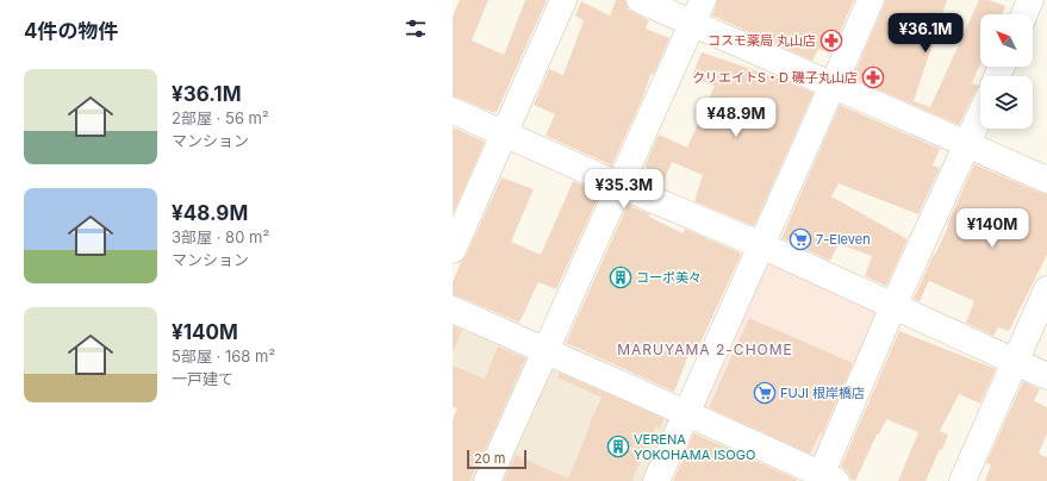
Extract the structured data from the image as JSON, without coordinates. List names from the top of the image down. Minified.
{"districts":["MARUYAMA 2-CHOME"],"places":{"pharmacy":["コスモ薬局 丸山店","クリエイトS・D 磯子丸山店"],"supermarket":["7-Eleven","FUJI 根岸橋店"],"building":["コーポ美々","VERENA YOKOHAMA ISOGO"]},"scale_bar":"20 m","north":"top left","page":{"heading":"4件の物件","price":["¥36.1M","¥48.9M","¥35.3M","¥140M"],"list":[{"name":"¥36.1M","note":"2部屋 · 56 m² · マンション"},{"name":"¥48.9M","note":"3部屋 · 80 m² · マンション"},{"name":"¥140M","note":"5部屋 · 168 m² · 一戸建て"}],"scale":"20 m"}}
